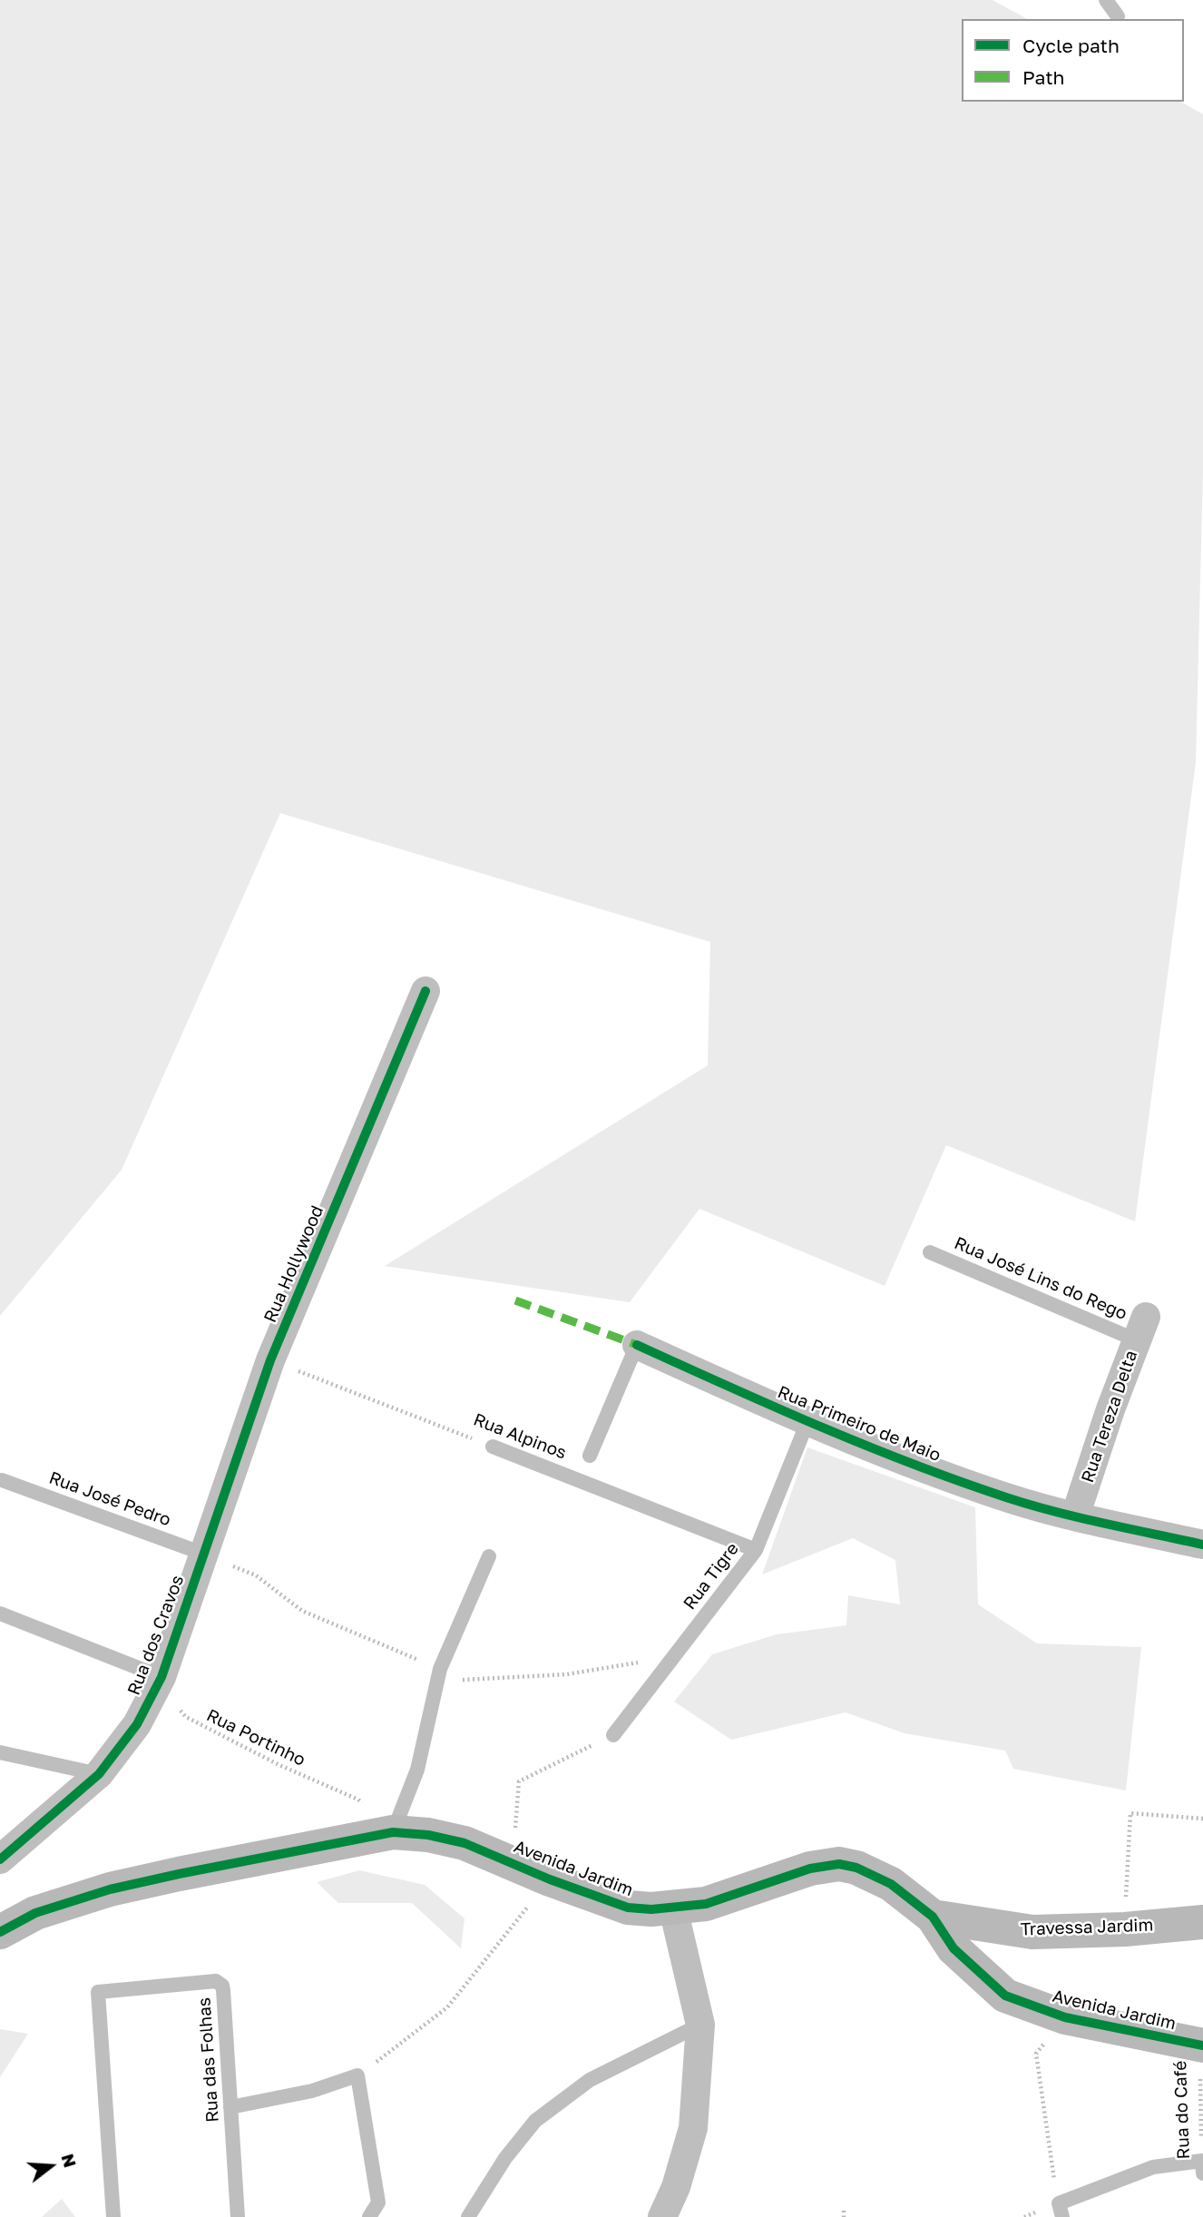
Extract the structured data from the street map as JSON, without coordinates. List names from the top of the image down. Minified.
{"streets":{"street":["Rua Hollywood","Rua Tereza Delta","Rua Primeiro de Maio","Rua dos Cravos","Avenida Jardim","Travessa Jardim"],"lane":["Rua José Lins do Rego","Rua Alpinos","Rua José Pedro","Rua Tigre","Rua das Folhas"],"path":["Rua Portinho","Rua do Café"]},"crossings":[["Rua Hollywood","Rua Alpinos"],["Rua Hollywood","Rua José Pedro"],["Rua Hollywood","Rua dos Cravos"],["Rua José Lins do Rego","Rua Tereza Delta"],["Rua Tereza Delta","Rua Primeiro de Maio"],["Rua Primeiro de Maio","Rua Tigre"],["Rua Alpinos","Rua Tigre"],["Rua José Pedro","Rua dos Cravos"],["Rua dos Cravos","Rua Portinho"],["Avenida Jardim","Travessa Jardim"],["Avenida Jardim","Rua do Café"]],"legend":["Cycle path","Path"],"north":"right"}
